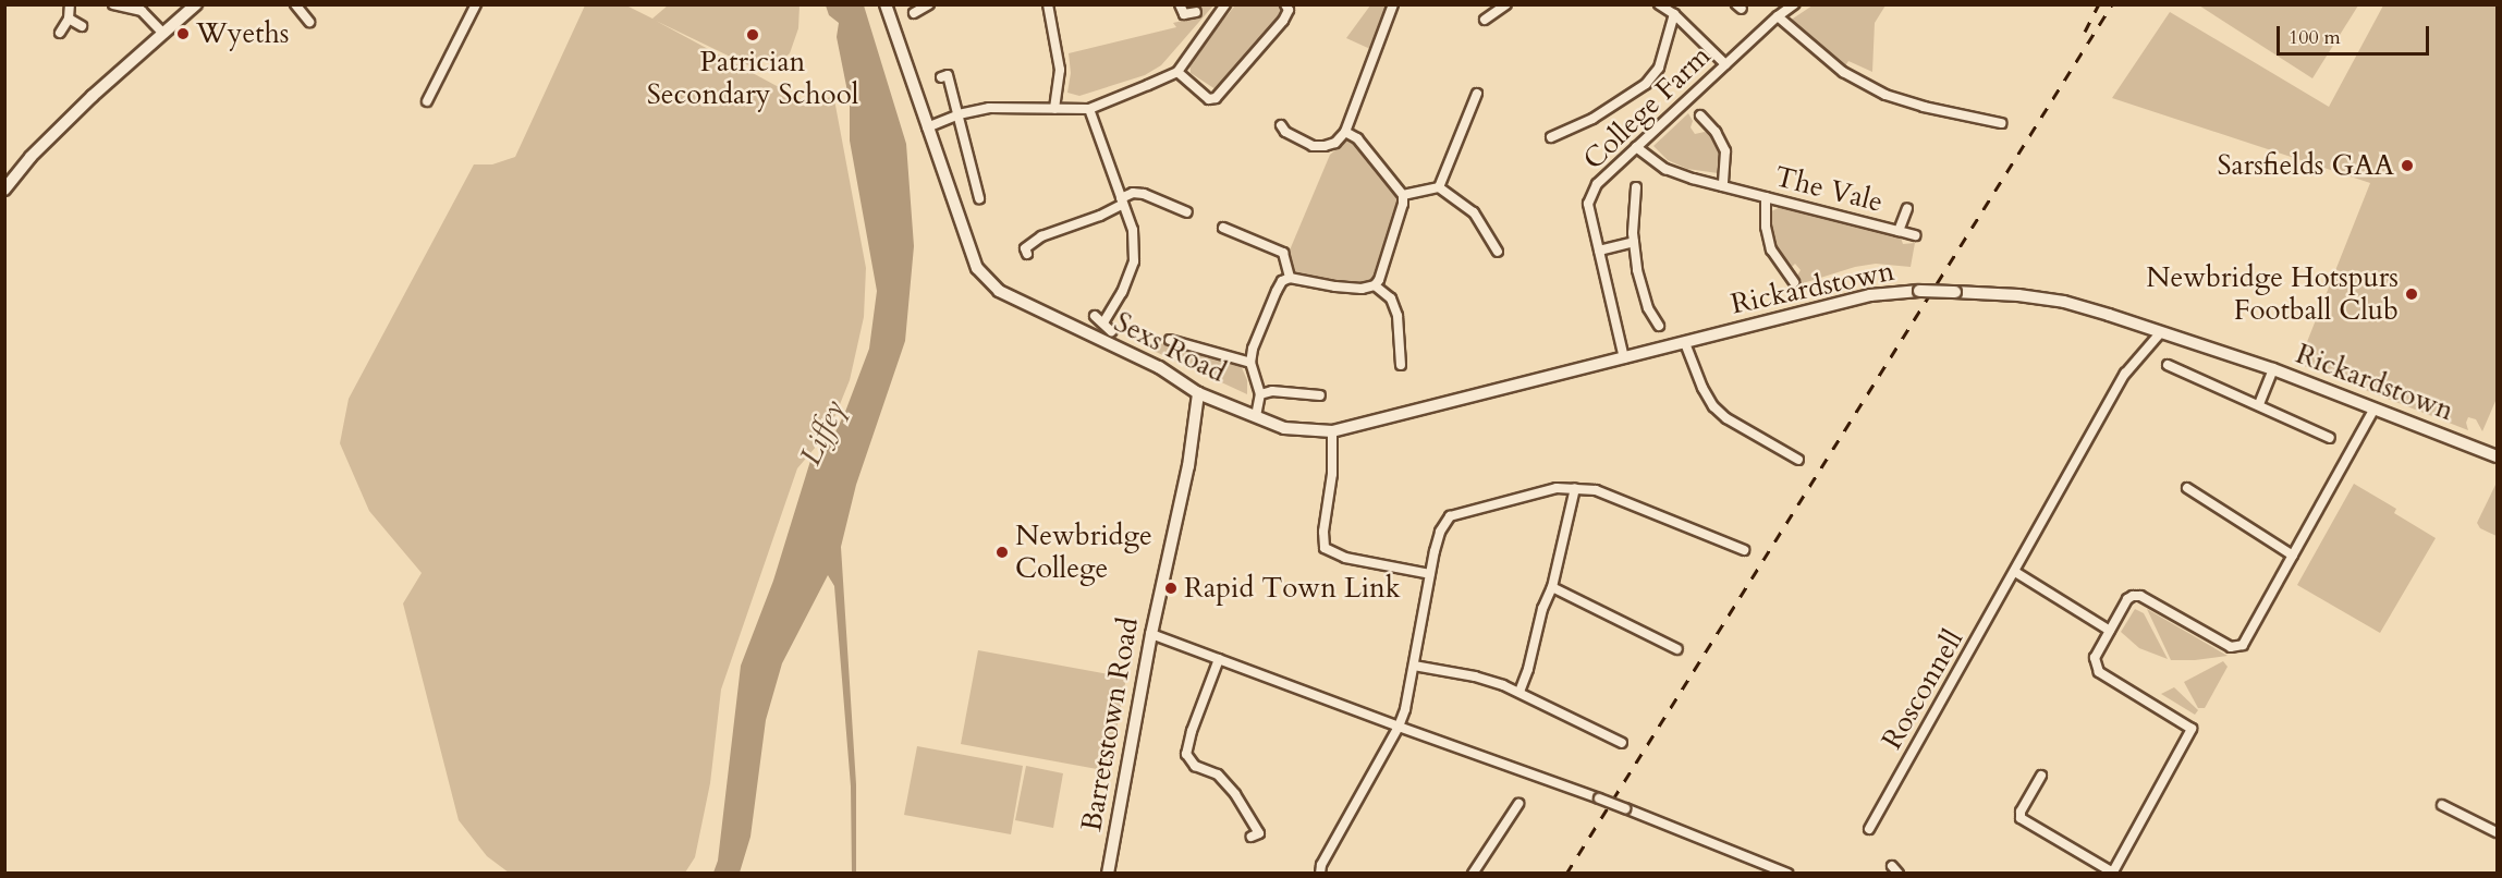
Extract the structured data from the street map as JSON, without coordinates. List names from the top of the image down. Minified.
{"streets":{"street":["College Farm","The Vale","Rickardstown","Sexs Road","Rosconnell","Barretstown Road"]},"crossings":[["College Farm","The Vale"],["College Farm","Rickardstown"],["College Farm","Sexs Road"],["Rickardstown","Sexs Road"],["Rickardstown","Rosconnell"],["Sexs Road","Barretstown Road"]],"water":["Liffey"],"places":["Wyeths","Patrician Secondary School","Sarsfields GAA","Newbridge Hotspurs Football Club","Newbridge College","Rapid Town Link"],"scale_bar":"100 m"}
